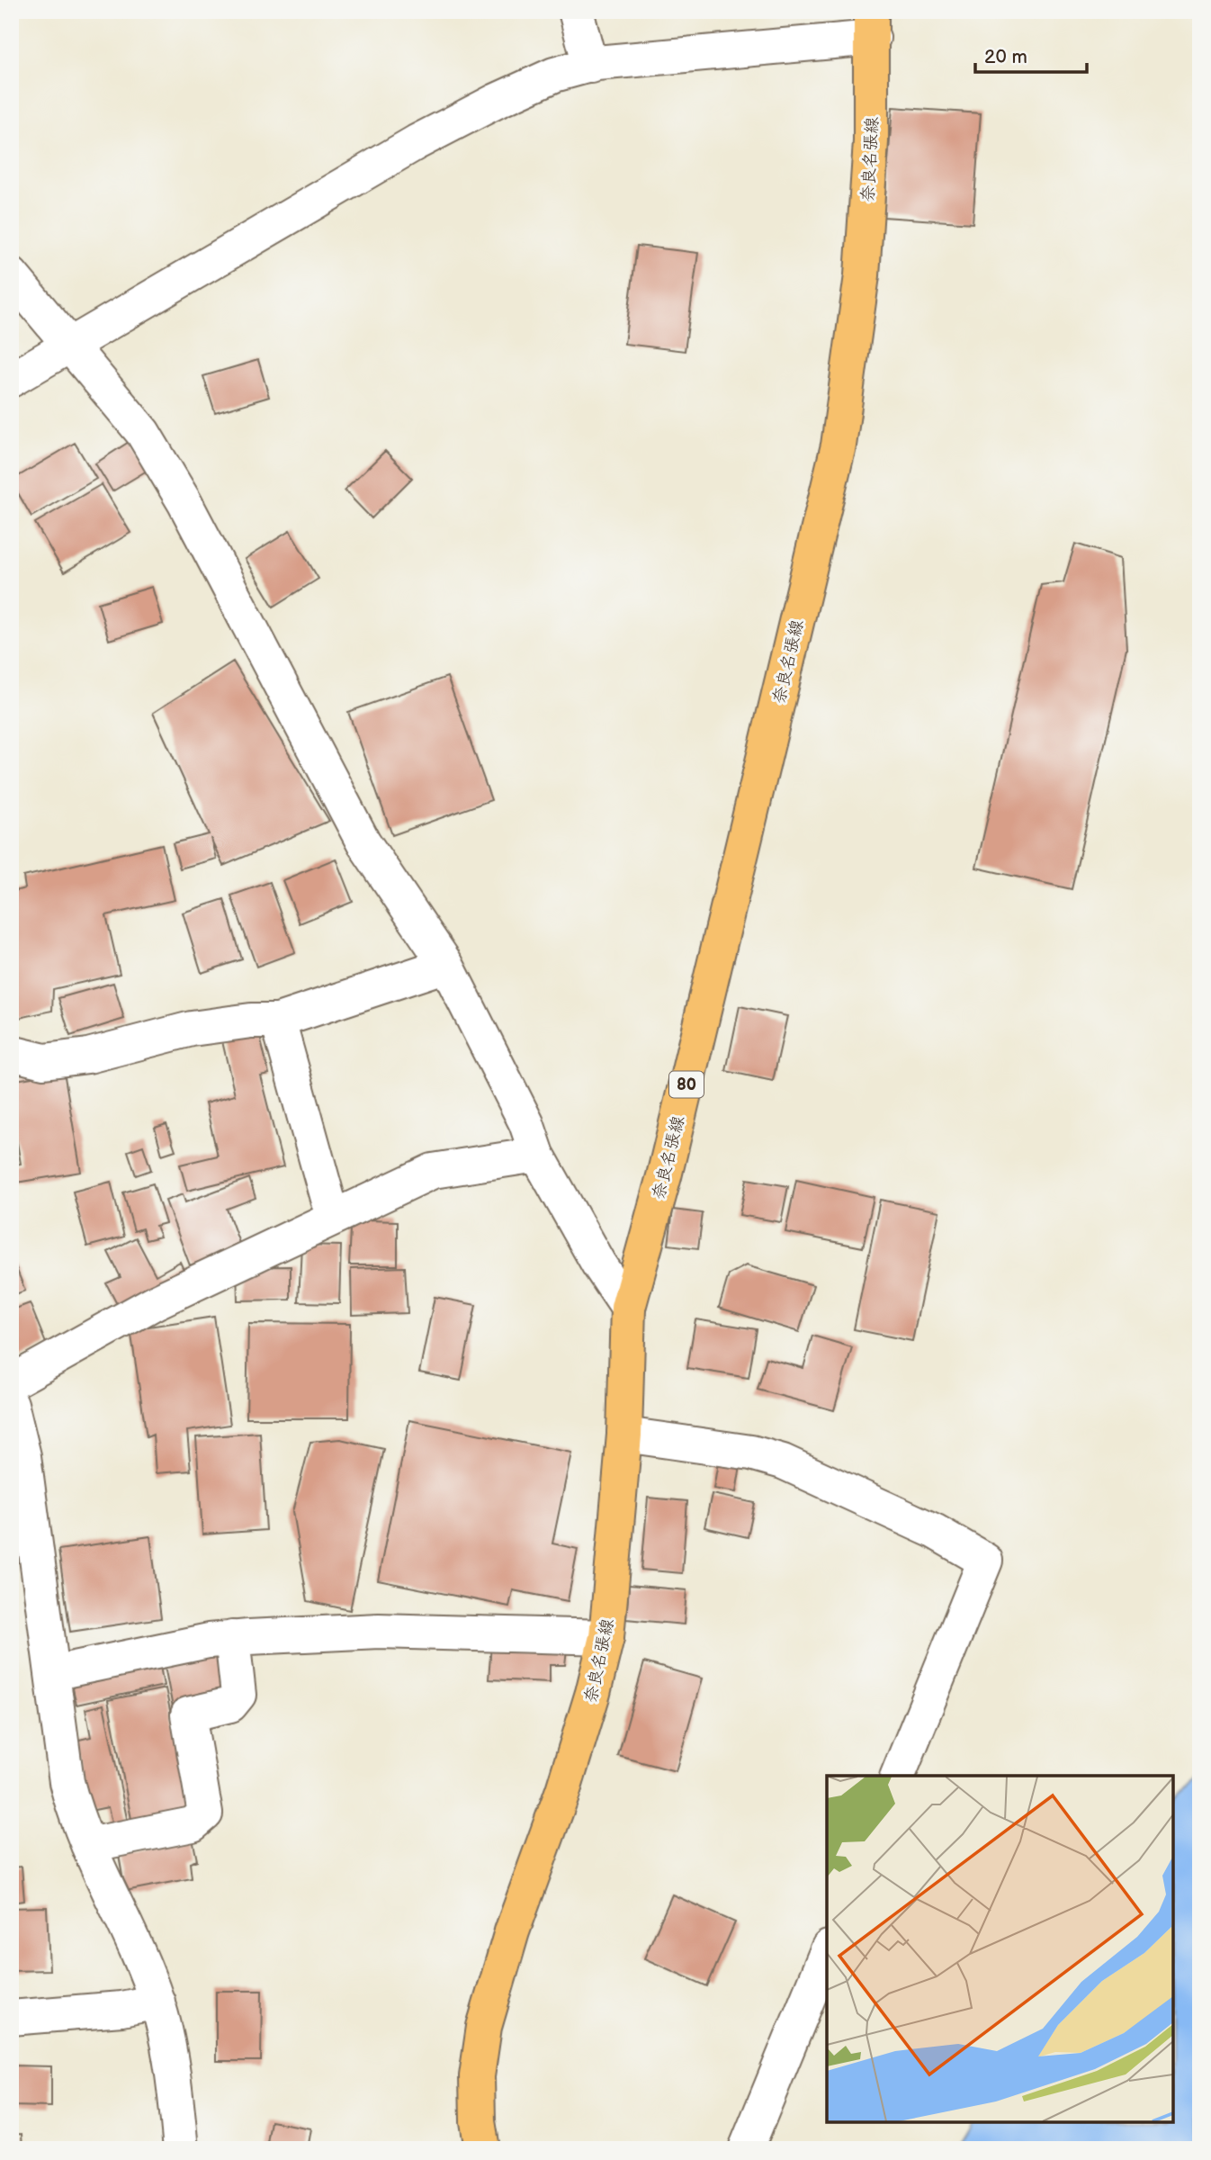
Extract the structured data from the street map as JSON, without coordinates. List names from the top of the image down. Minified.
{"streets":{"main road":["奈良名張線","80"]},"scale_bar":"20 m"}
